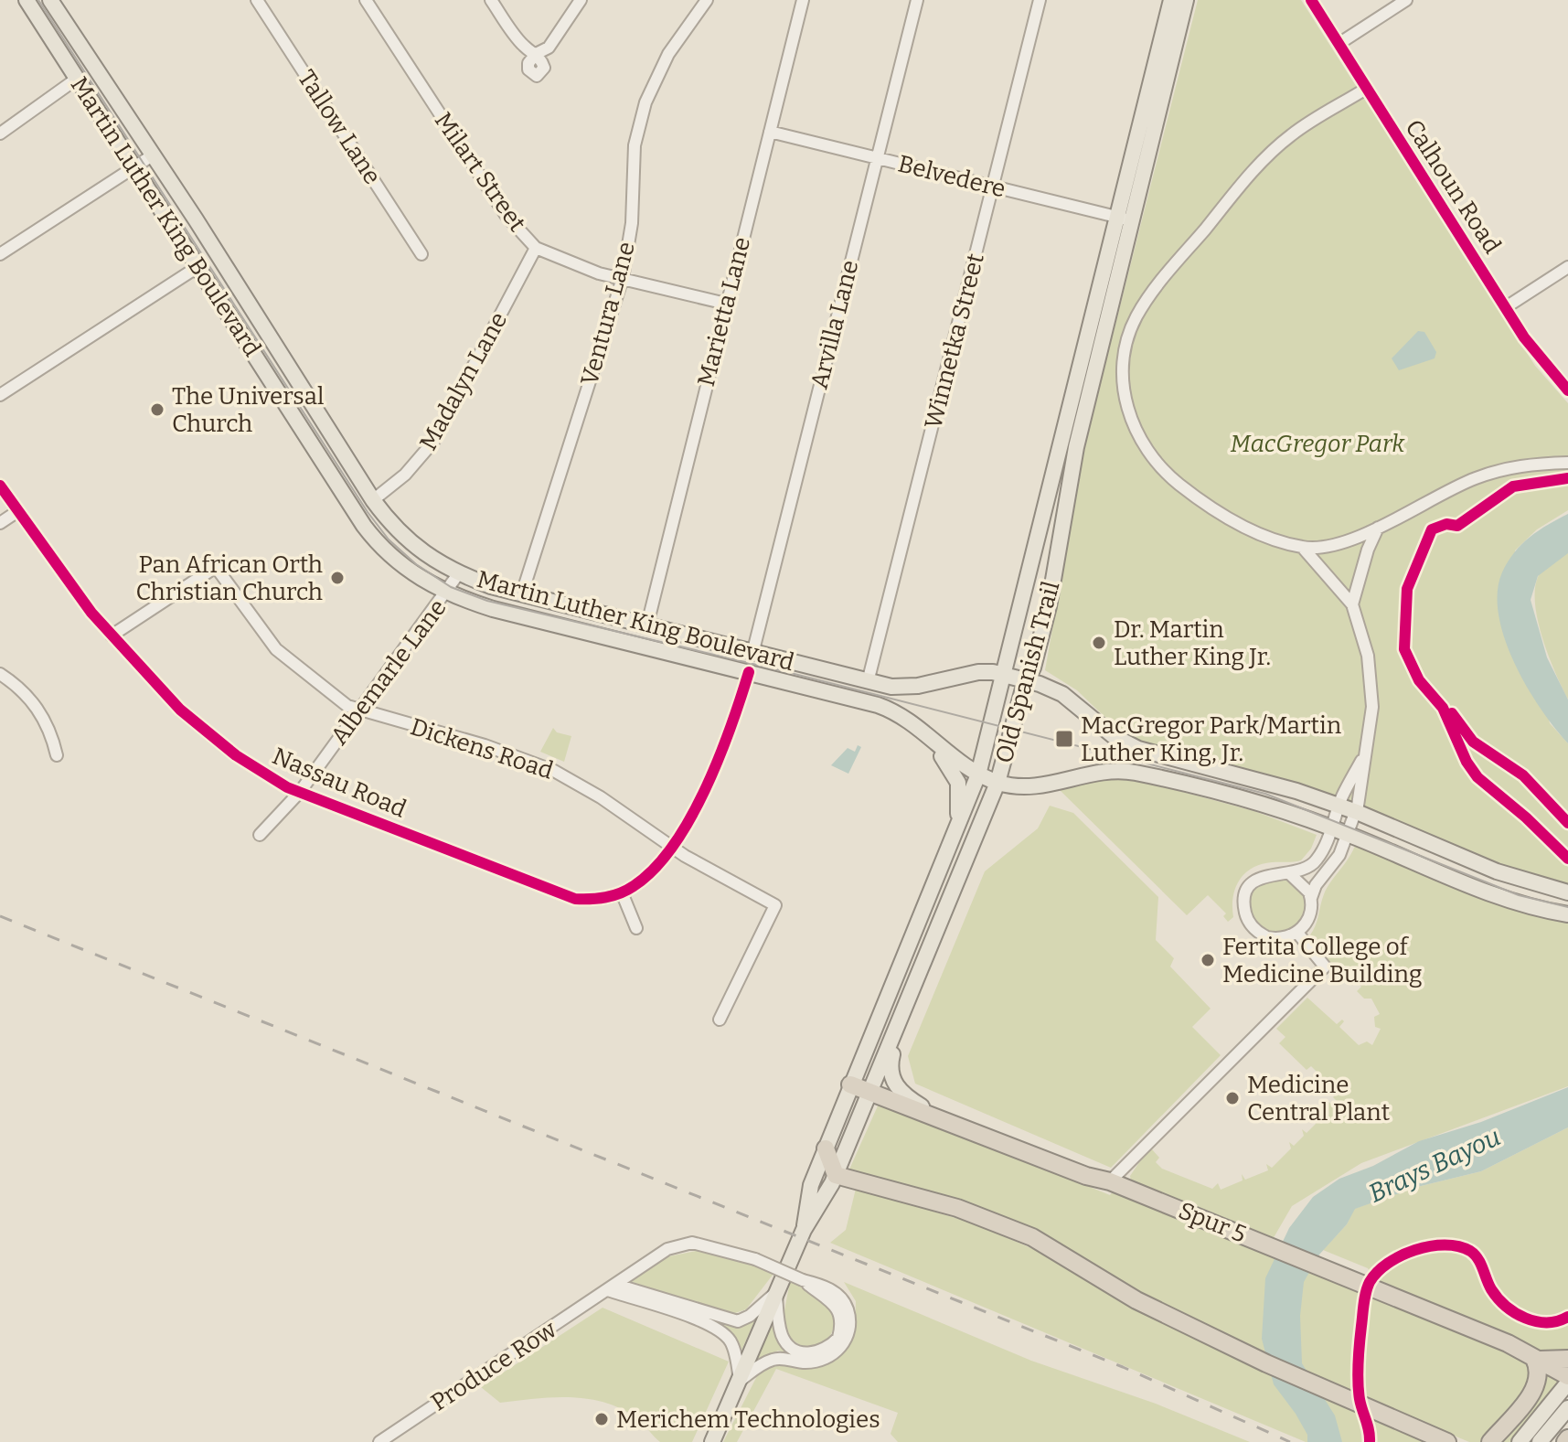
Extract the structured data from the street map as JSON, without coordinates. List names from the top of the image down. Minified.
{"streets":{"highway":["Spur 5"],"main road":["Martin Luther King Boulevard","Old Spanish Trail"],"street":["Tallow Lane","Milart Street","Belvedere","Calhoun Road","Marietta Lane","Ventura Lane","Arvilla Lane","Winnetka Street","Madalyn Lane","Albemarle Lane","Dickens Road","Nassau Road","Produce Row"]},"crossings":[["Milart Street","Marietta Lane"],["Milart Street","Ventura Lane"],["Milart Street","Madalyn Lane"],["Belvedere","Marietta Lane"],["Belvedere","Arvilla Lane"],["Belvedere","Winnetka Street"],["Belvedere","Old Spanish Trail"],["Martin Luther King Boulevard","Marietta Lane"],["Martin Luther King Boulevard","Ventura Lane"],["Martin Luther King Boulevard","Arvilla Lane"],["Martin Luther King Boulevard","Winnetka Street"],["Martin Luther King Boulevard","Madalyn Lane"],["Martin Luther King Boulevard","Albemarle Lane"],["Martin Luther King Boulevard","Old Spanish Trail"],["Albemarle Lane","Dickens Road"],["Albemarle Lane","Nassau Road"],["Old Spanish Trail","Spur 5"],["Old Spanish Trail","Produce Row"],["Dickens Road","Nassau Road"]],"water":["Brays Bayou"],"parks":["MacGregor Park"],"places":{"other":["The Universal Church","Pan African Orth Christian Church","Dr. Martin Luther King Jr.","Fertita College of Medicine Building","Medicine Central Plant","Merichem Technologies"],"transit":["MacGregor Park/Martin Luther King, Jr."]}}
